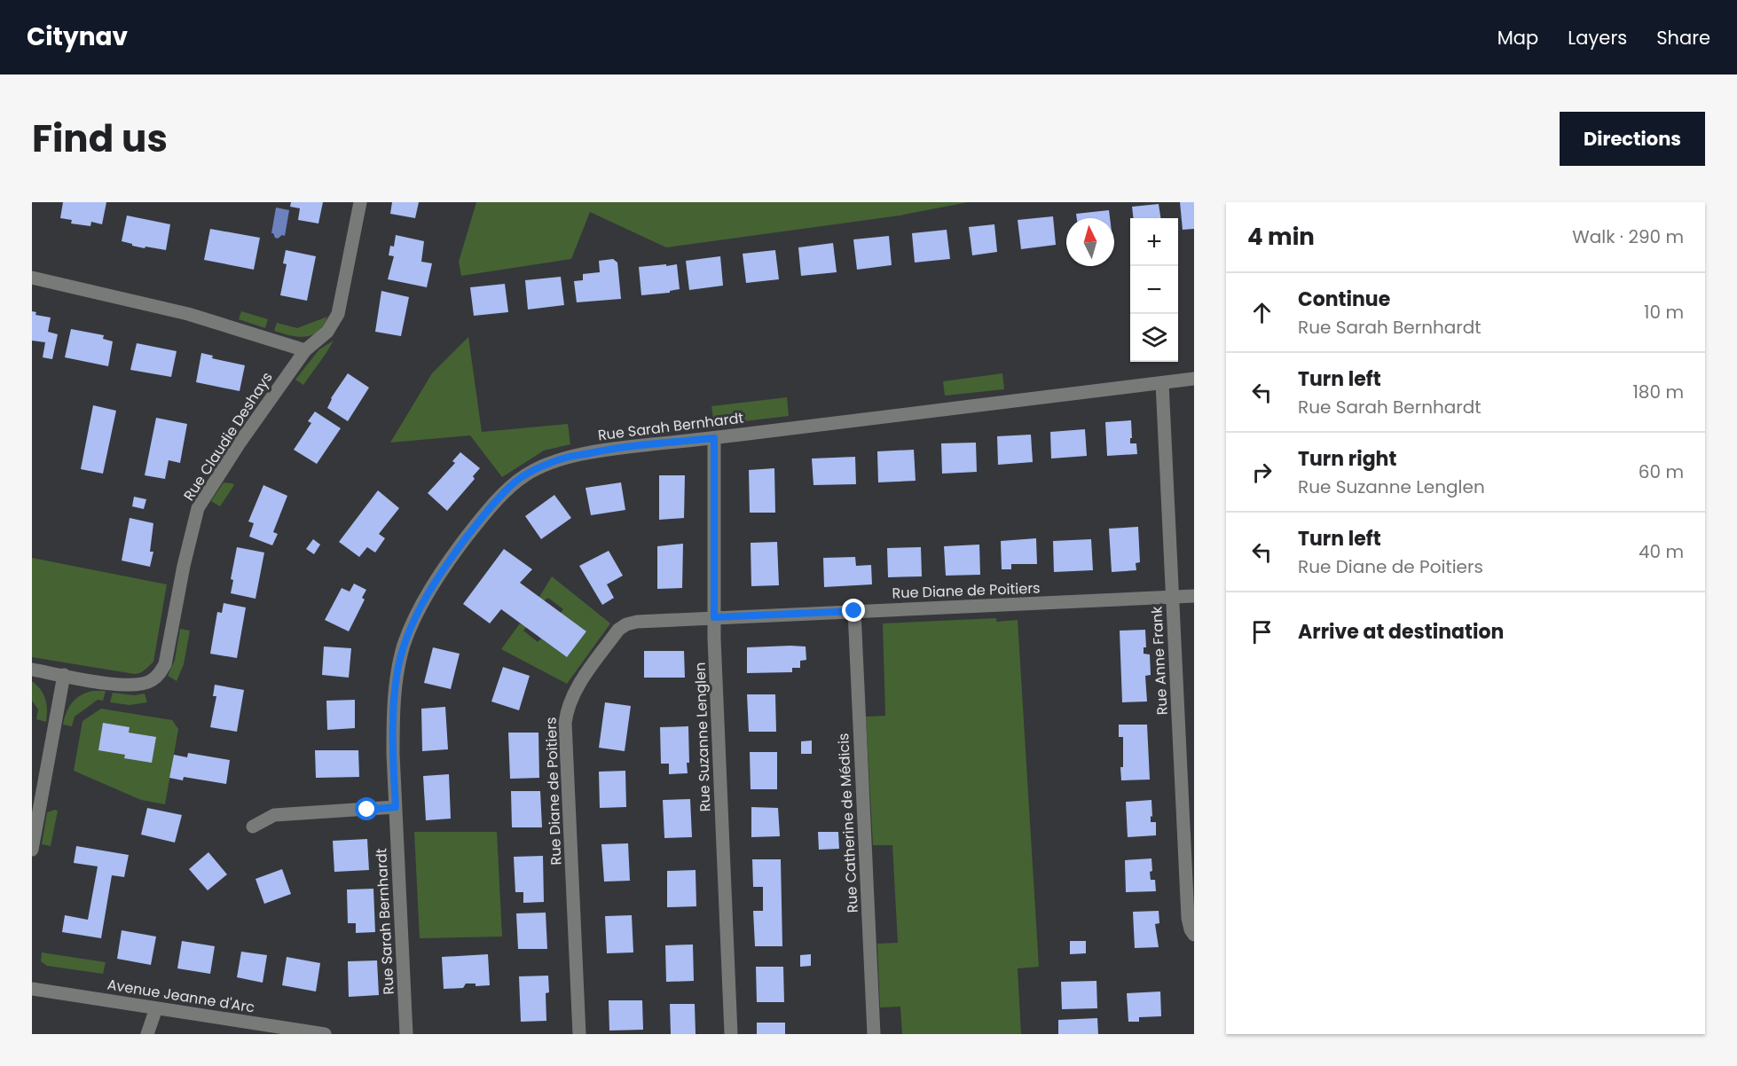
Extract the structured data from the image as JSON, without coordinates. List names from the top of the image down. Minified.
{"streets":{"street":["Rue Sarah Bernhardt","Rue Claudie Deshays","Rue Diane de Poitiers","Rue Anne Frank","Rue Suzanne Lenglen","Rue Catherine de Médicis","Avenue Jeanne d'Arc"]},"crossings":[["Rue Sarah Bernhardt","Rue Anne Frank"],["Rue Sarah Bernhardt","Rue Suzanne Lenglen"],["Rue Diane de Poitiers","Rue Anne Frank"],["Rue Diane de Poitiers","Rue Suzanne Lenglen"],["Rue Diane de Poitiers","Rue Catherine de Médicis"]],"north":"top","page":{"header":"Citynav","nav":["Map","Layers","Share"],"title":"Find us","buttons":"Directions","heading":["4 min","Walk · 290 m"],"map_buttons":["+","−"],"list":[["Continue","Rue Sarah Bernhardt","10 m"],["Turn left","Rue Sarah Bernhardt","180 m"],["Turn right","Rue Suzanne Lenglen","60 m"],["Turn left","Rue Diane de Poitiers","40 m"],"Arrive at destination"]}}
